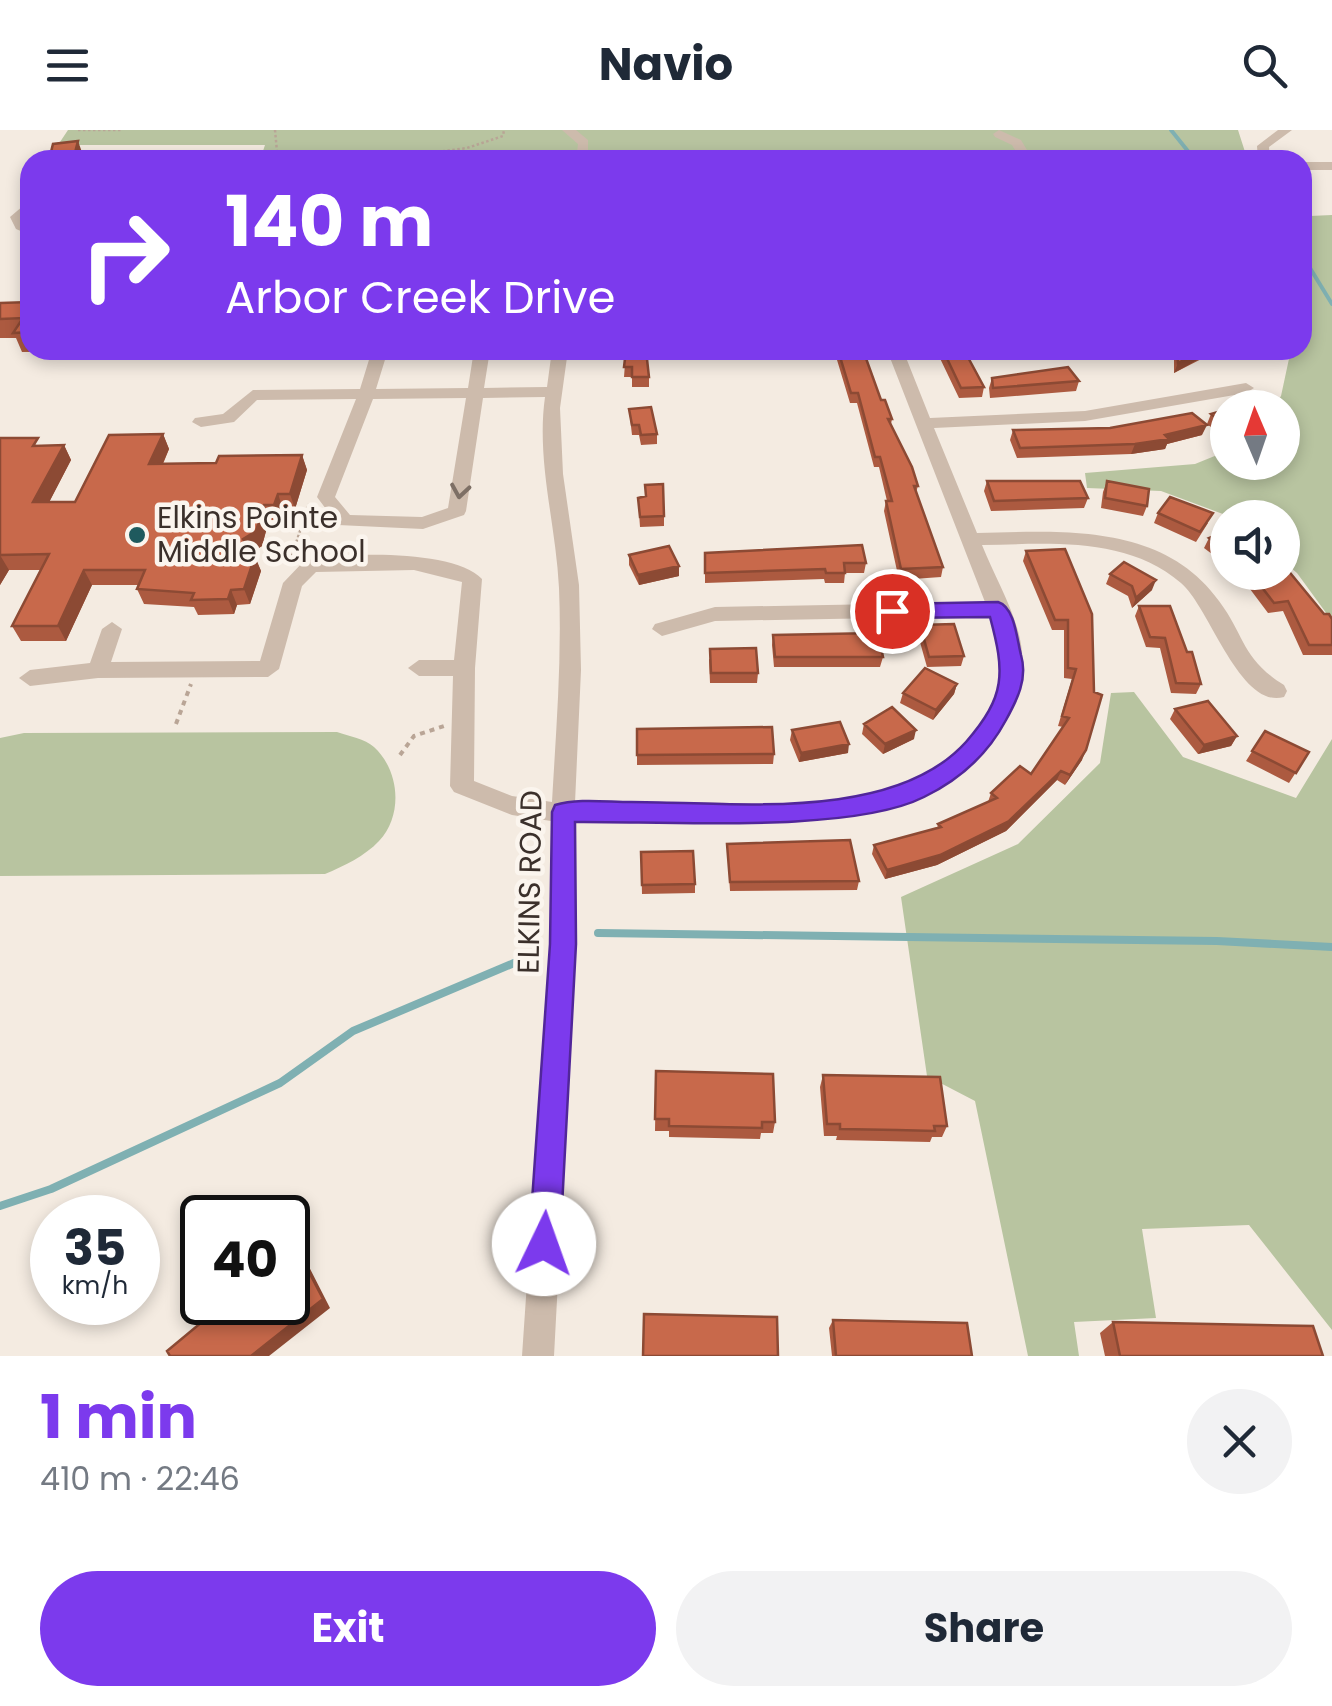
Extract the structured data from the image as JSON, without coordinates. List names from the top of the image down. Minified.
{"streets":{"street":["ELKINS ROAD"]},"places":["Elkins Pointe Middle School"],"north":"top","page":{"header":"Navio","turn":["140 m","Arbor Creek Drive"],"speed":"35 km/h","limit":"40","heading":["1 min","410 m · 22:46"],"buttons":["Exit","Share"]}}
